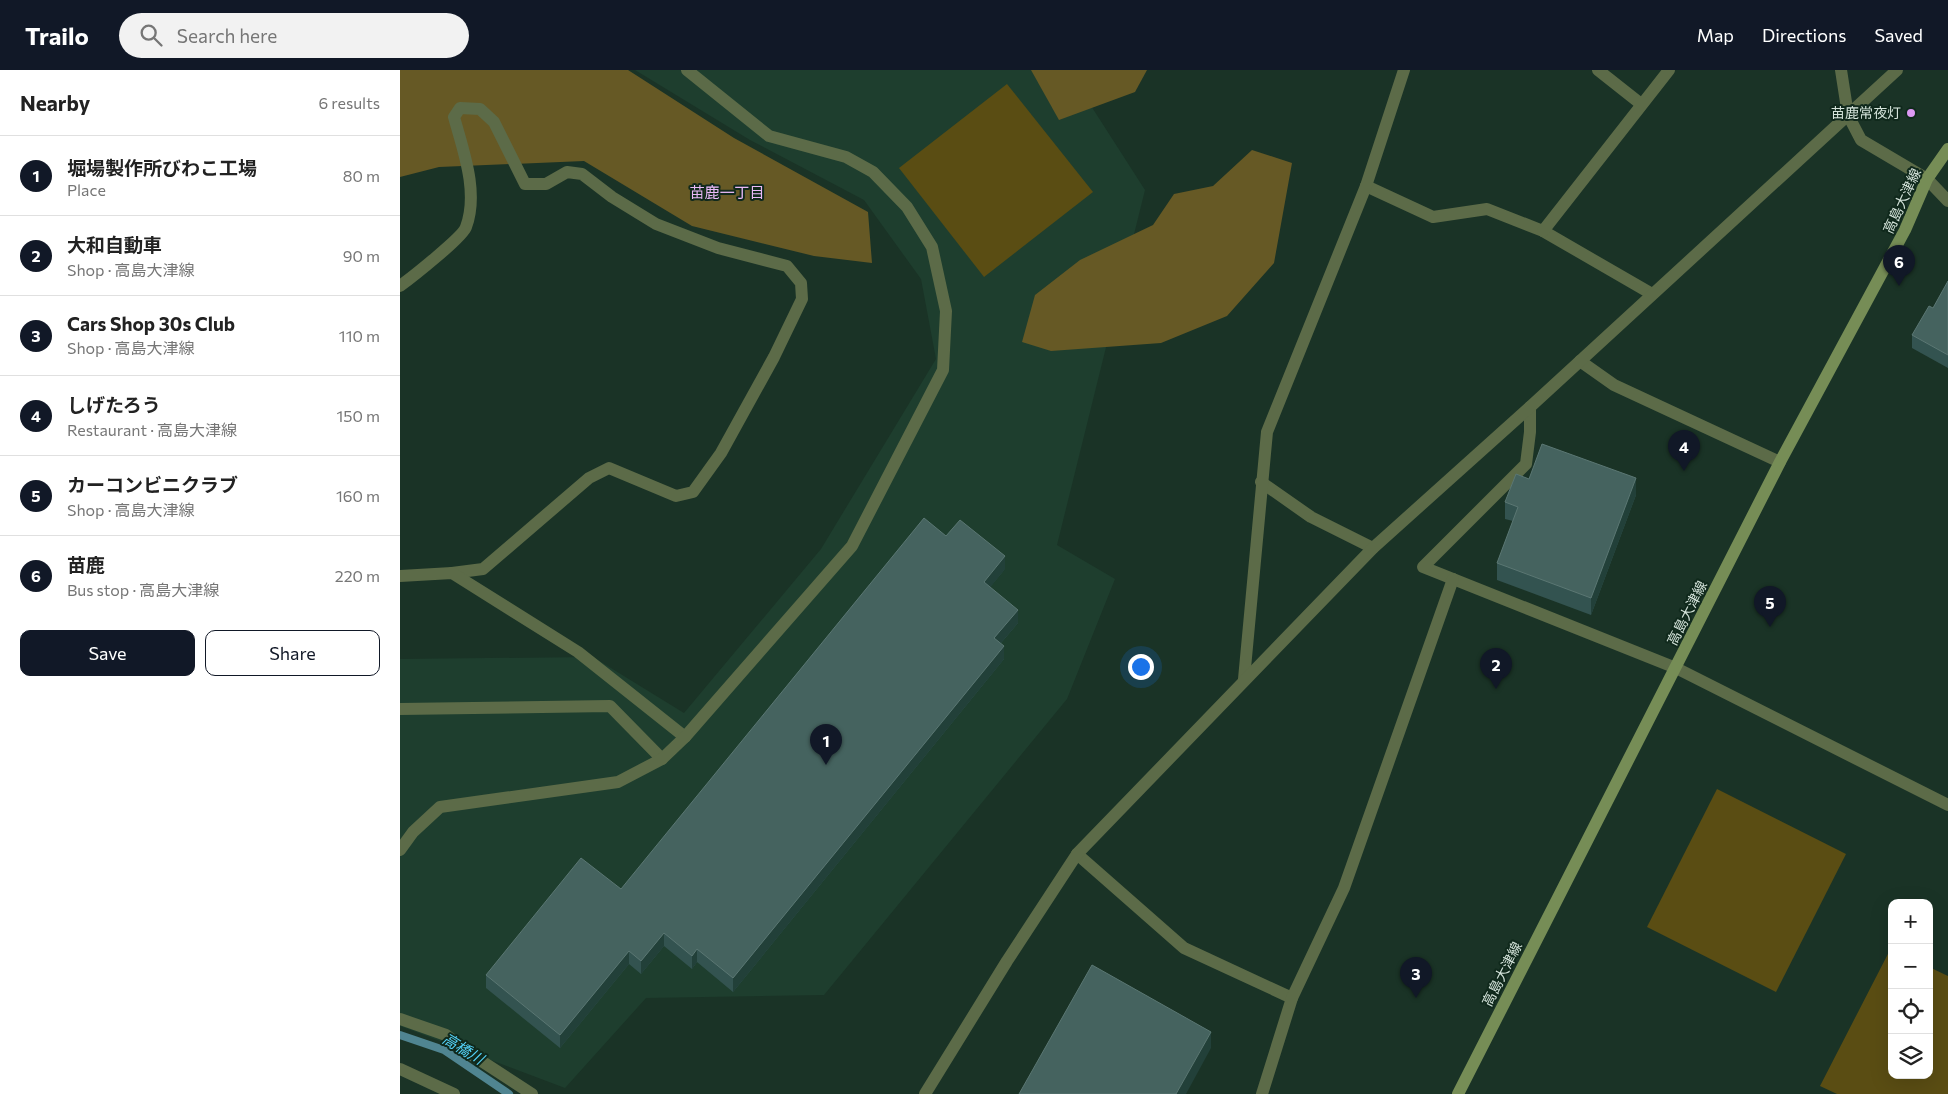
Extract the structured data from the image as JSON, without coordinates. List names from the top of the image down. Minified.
{"streets":{"main road":["高島大津線"]},"districts":["苗鹿一丁目"],"water":["高橋川"],"places":["苗鹿常夜灯"],"page":{"header":"Trailo","search":"Search here","nav":["Map","Directions","Saved"],"heading":["Nearby","6 results"],"list":[{"mark":"1","name":"堀場製作所びわこ工場","note":"Place","value":"80 m"},{"mark":"2","name":"大和自動車","note":"Shop · 高島大津線","value":"90 m"},{"mark":"3","name":"Cars Shop 30s Club","note":"Shop · 高島大津線","value":"110 m"},{"mark":"4","name":"しげたろう","note":"Restaurant · 高島大津線","value":"150 m"},{"mark":"5","name":"カーコンビニクラブ","note":"Shop · 高島大津線","value":"160 m"},{"mark":"6","name":"苗鹿","note":"Bus stop · 高島大津線","value":"220 m"}],"pins":["6","4","5","2","1","3"],"buttons":["Save","Share"],"map_buttons":["+","−"]}}
